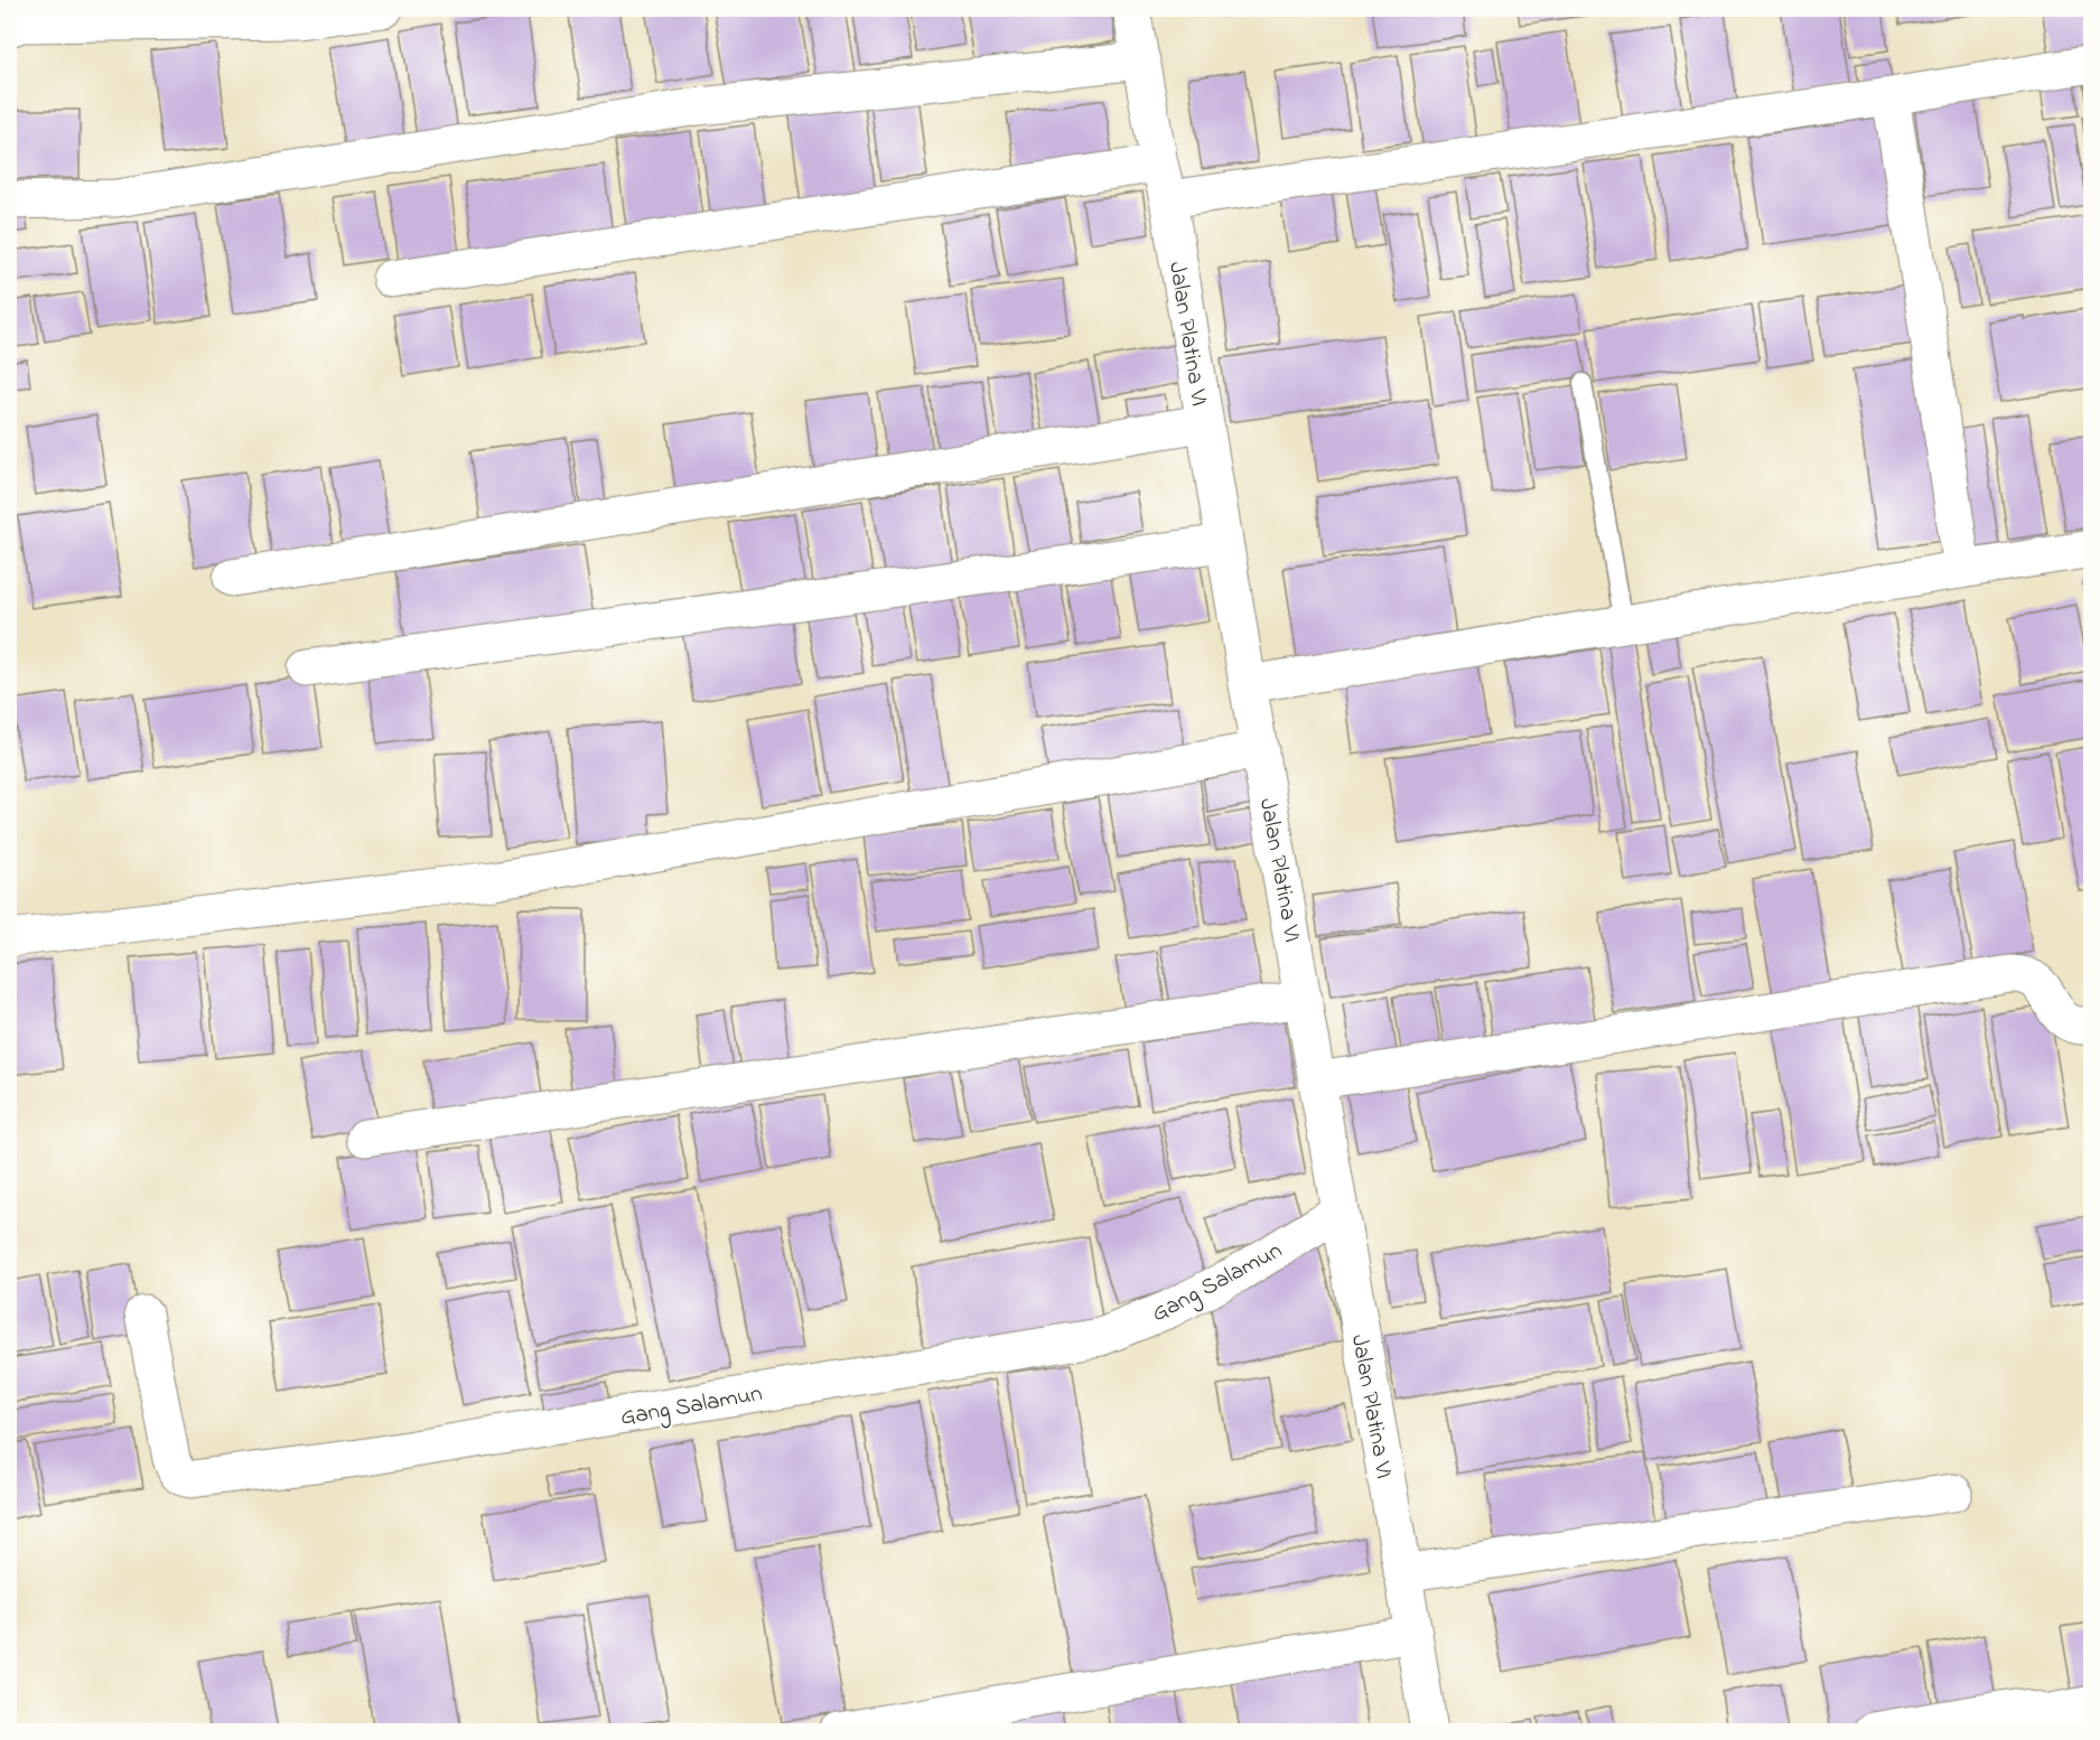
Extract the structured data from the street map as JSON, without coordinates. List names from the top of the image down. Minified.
{"streets":{"street":["Jalan Platina VI","Gang Salamun"]},"crossings":[["Jalan Platina VI","Gang Salamun"]]}
